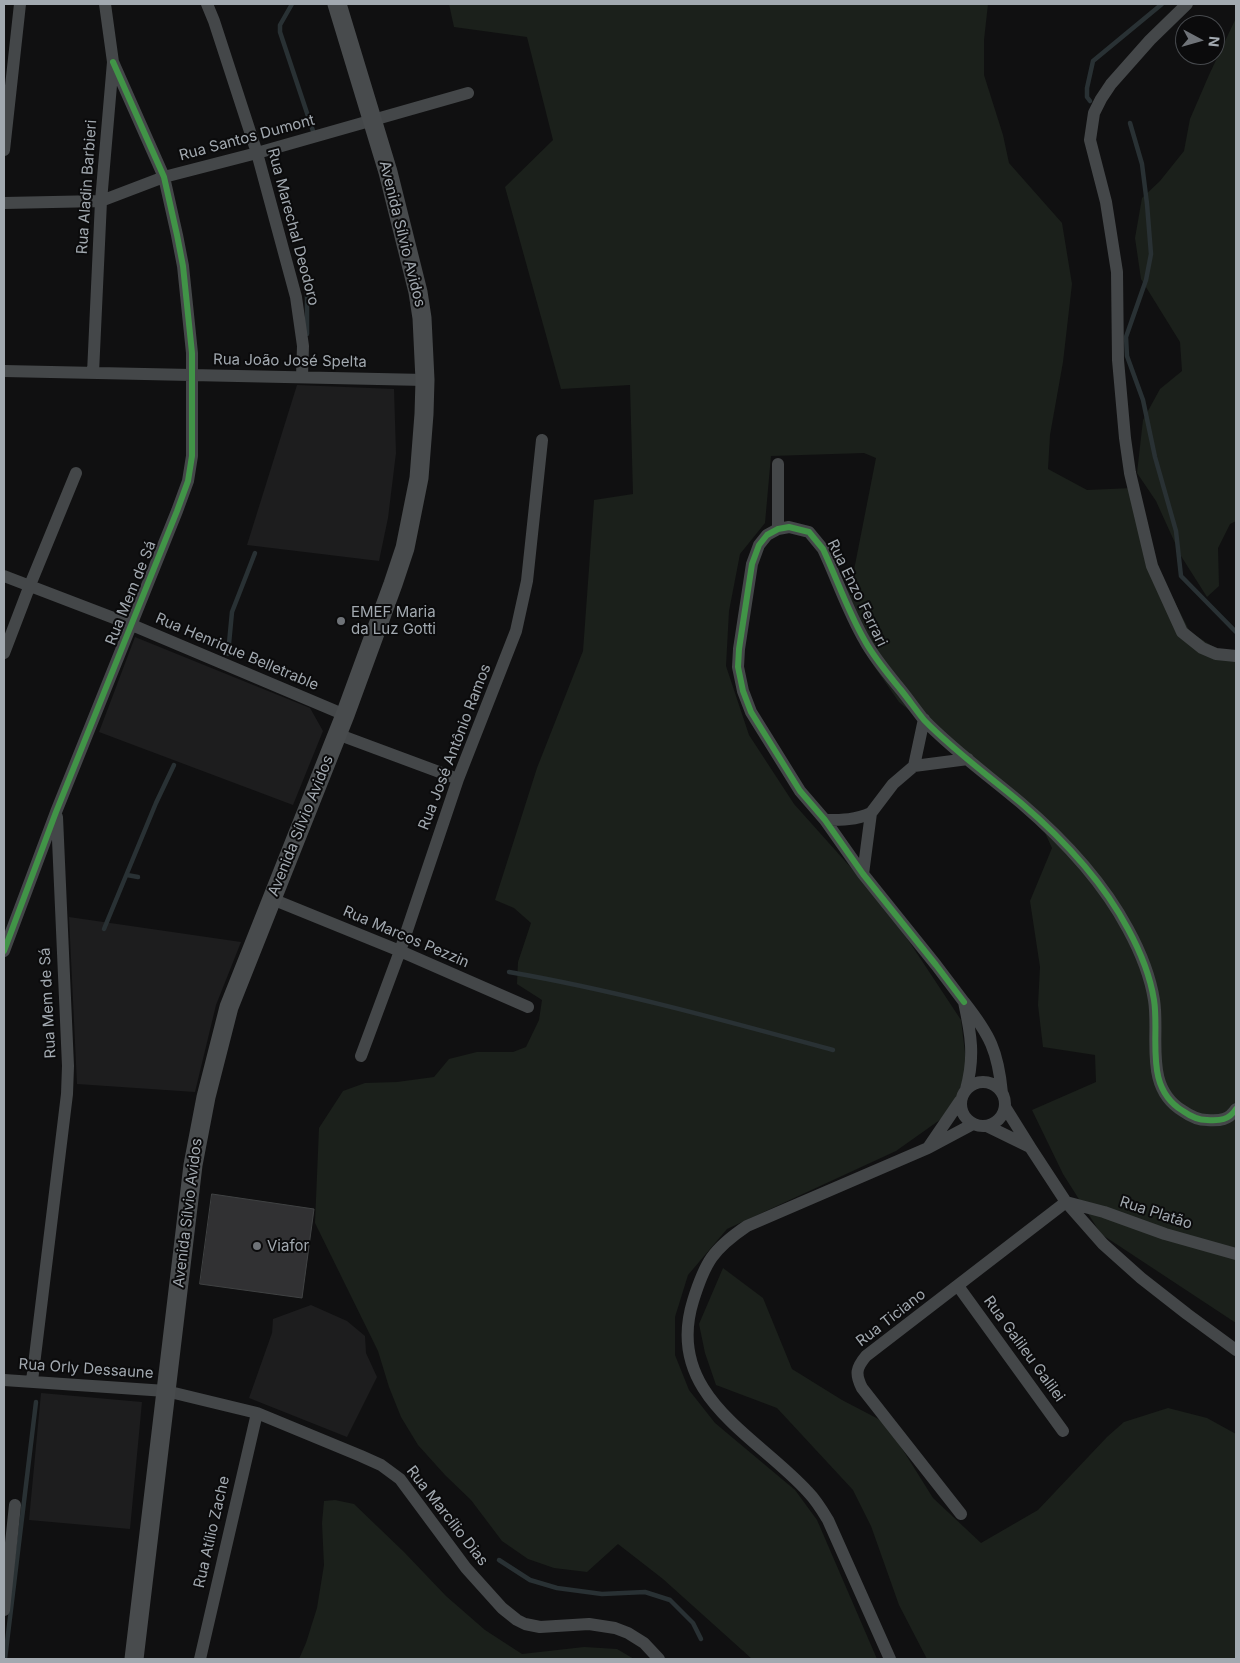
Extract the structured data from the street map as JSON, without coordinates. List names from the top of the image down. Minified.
{"streets":{"main road":["Avenida Sílvio Avidos"],"street":["Rua Santos Dumont","Rua Aladin Barbieri","Rua Marechal Deodoro","Rua João José Spelta","Rua Mem de Sá","Rua Enzo Ferrari","Rua Henrique Belletrable","Rua José Antônio Ramos","Rua Marcos Pezzin","Rua Platão","Rua Ticiano","Rua Galileu Galilei","Rua Orly Dessaune","Rua Marcílio Dias","Rua Atílio Zache"]},"crossings":[["Rua Santos Dumont","Rua Aladin Barbieri"],["Rua Santos Dumont","Rua Marechal Deodoro"],["Rua Santos Dumont","Avenida Sílvio Avidos"],["Rua Santos Dumont","Rua Mem de Sá"],["Rua Aladin Barbieri","Rua João José Spelta"],["Rua Aladin Barbieri","Rua Mem de Sá"],["Rua Marechal Deodoro","Rua João José Spelta"],["Avenida Sílvio Avidos","Rua João José Spelta"],["Avenida Sílvio Avidos","Rua Henrique Belletrable"],["Avenida Sílvio Avidos","Rua Marcos Pezzin"],["Avenida Sílvio Avidos","Rua Orly Dessaune"],["Avenida Sílvio Avidos","Rua Marcílio Dias"],["Rua João José Spelta","Rua Mem de Sá"],["Rua Mem de Sá","Rua Henrique Belletrable"],["Rua Mem de Sá","Rua Orly Dessaune"],["Rua José Antônio Ramos","Rua Marcos Pezzin"],["Rua Platão","Rua Ticiano"],["Rua Ticiano","Rua Galileu Galilei"],["Rua Orly Dessaune","Rua Marcílio Dias"],["Rua Marcílio Dias","Rua Atílio Zache"]],"places":["EMEF Maria da Luz Gotti","Viafor"],"north":"right"}
